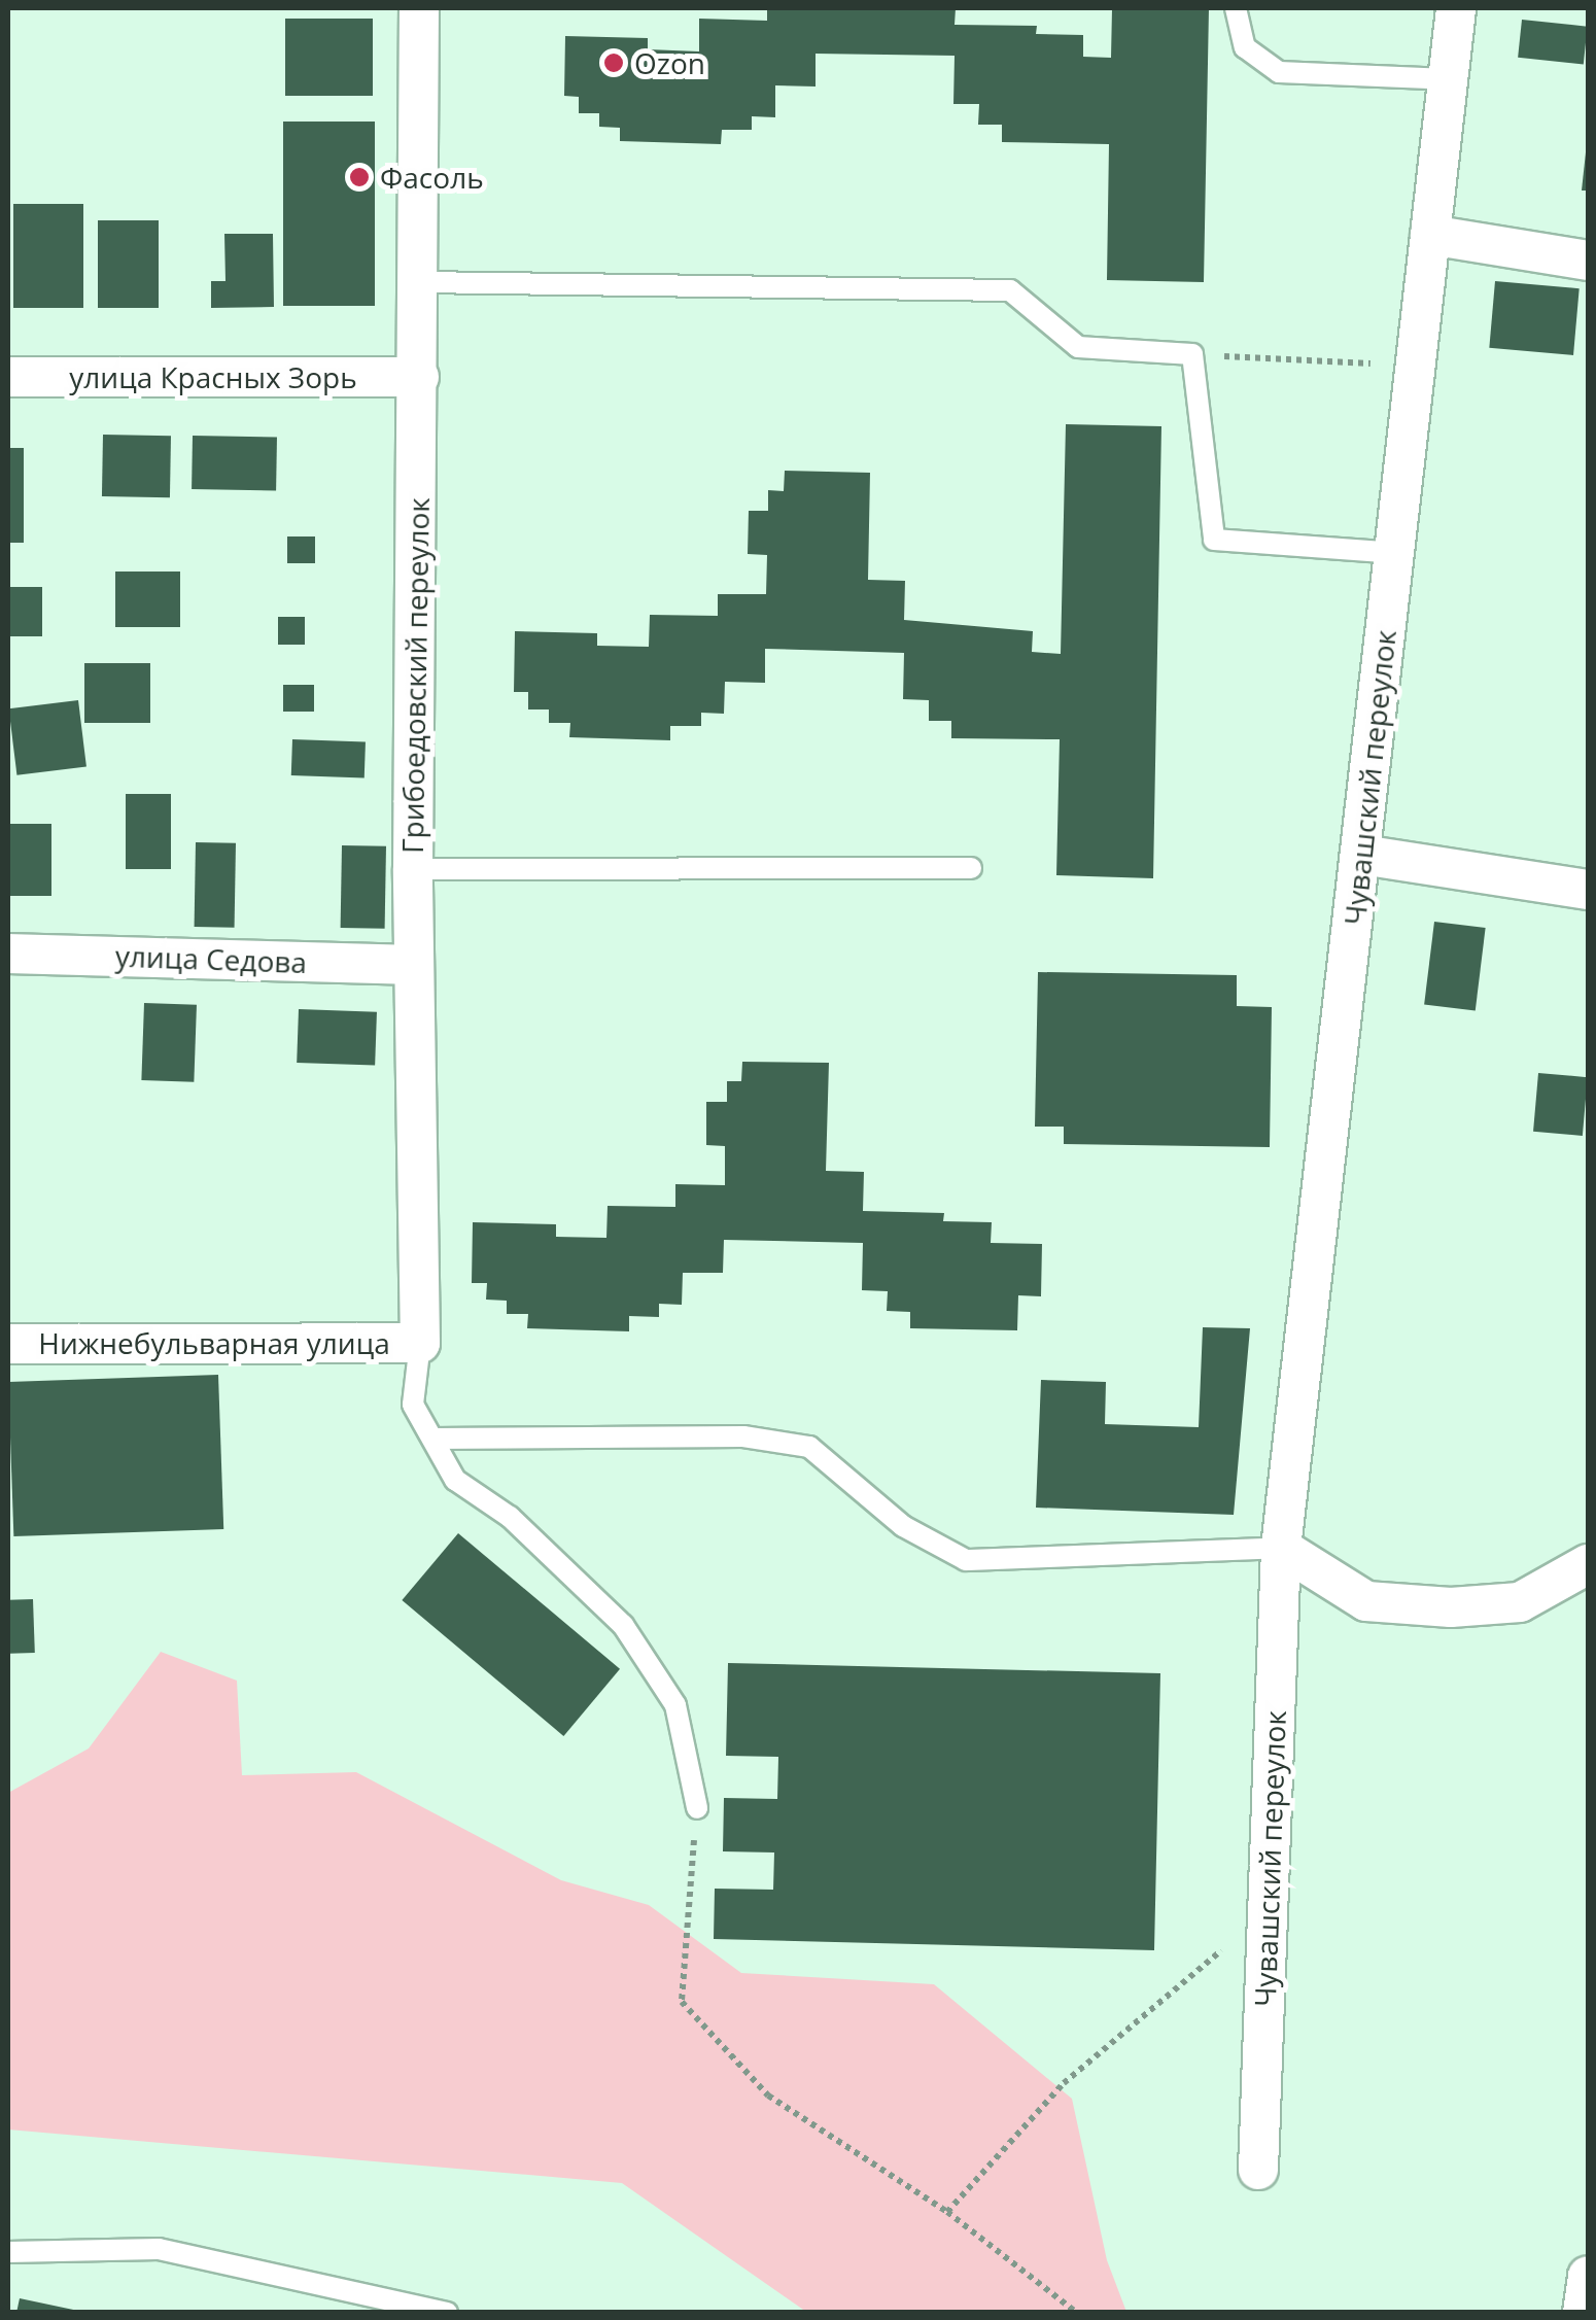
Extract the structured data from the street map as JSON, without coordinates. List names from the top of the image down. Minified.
{"streets":{"street":["улица Красных Зорь","Грибоедовский переулок","Чувашский переулок","улица Седова","Нижнебульварная улица"]},"crossings":[["улица Красных Зорь","Грибоедовский переулок"],["Грибоедовский переулок","улица Седова"],["Грибоедовский переулок","Нижнебульварная улица"]],"places":["Ozon","Фасоль"]}
